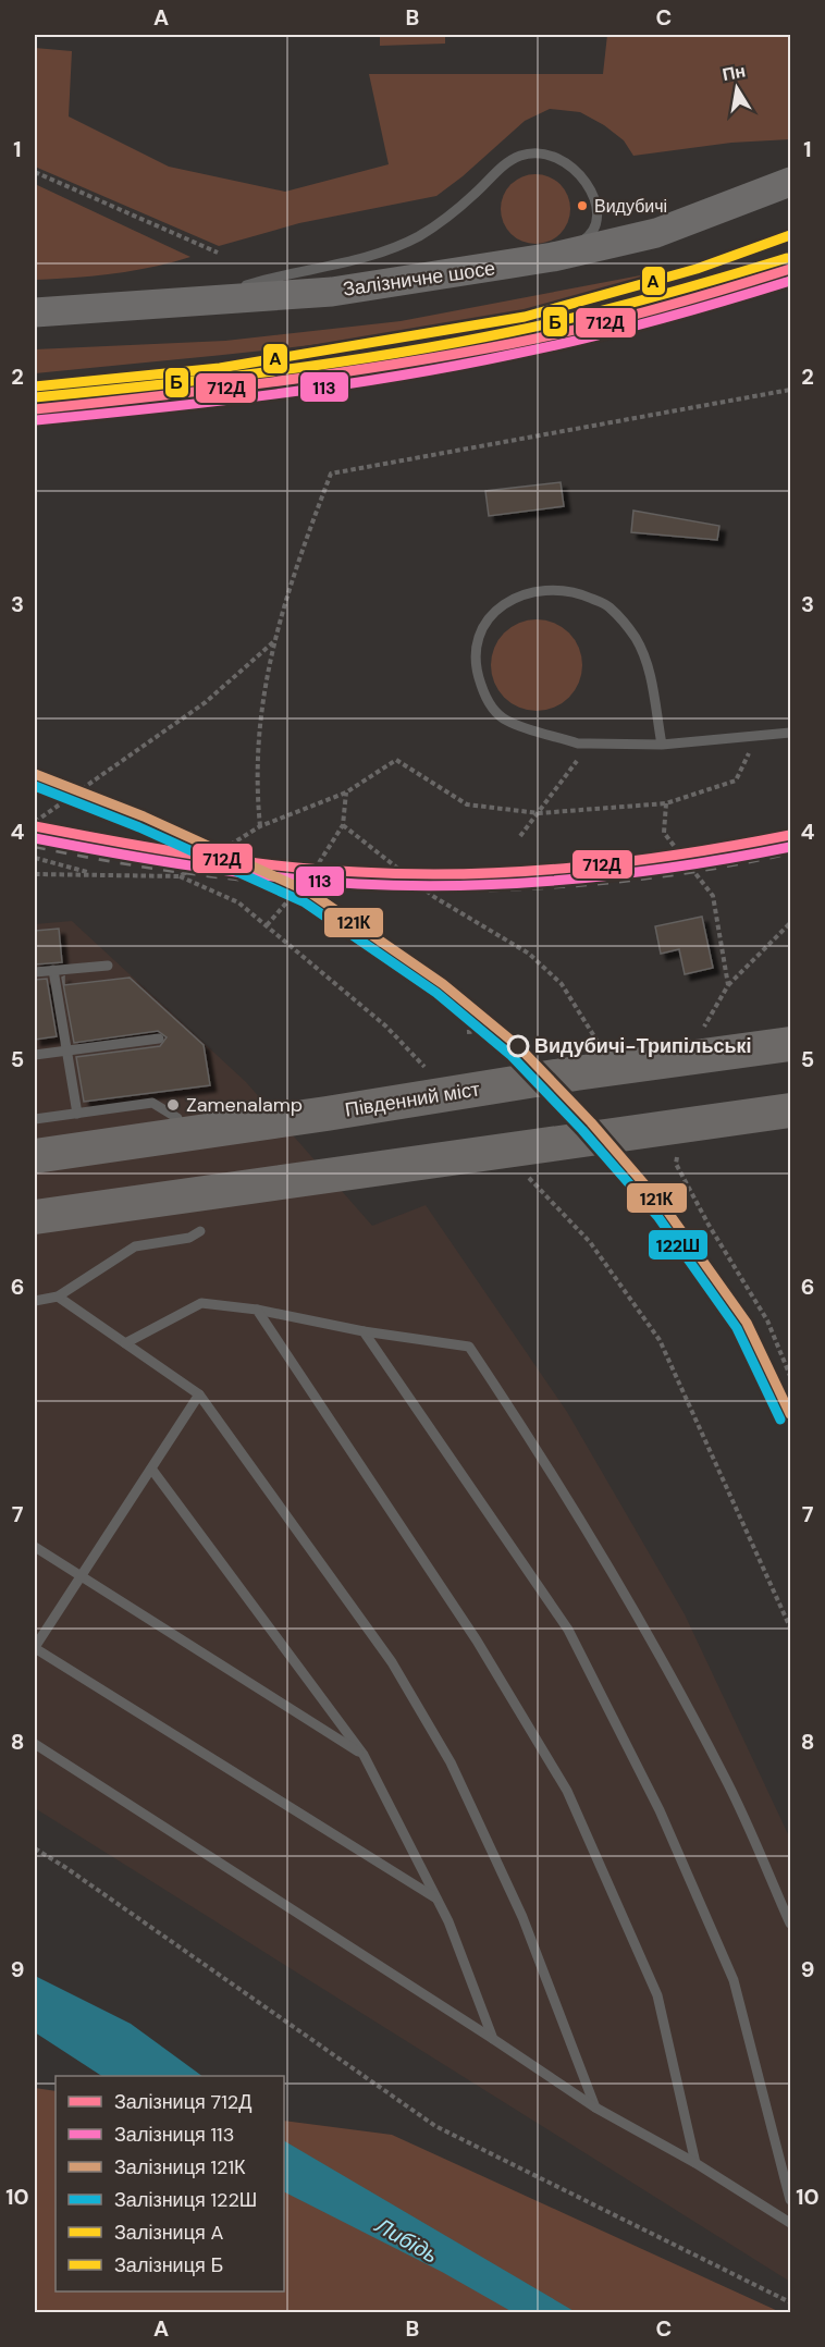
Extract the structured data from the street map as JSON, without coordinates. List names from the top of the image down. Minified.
{"streets":{"main road":["Південний міст"],"street":["Залізничне шосе"]},"water":["Либідь"],"places":["Видубичі","Видубичі-Трипільські","Zamenalamp"],"lines":["rail line A","rail line Б","rail line 712Д","rail line 113","rail line 121К","rail line 122Ш"],"legend":["Залізниця 712Д","Залізниця 113","Залізниця 121К","Залізниця 122Ш","Залізниця A","Залізниця Б"],"north":"top","grid":{"columns":["A","B","C"],"rows":["1","2","3","4","5","6","7","8","9","10"]}}
